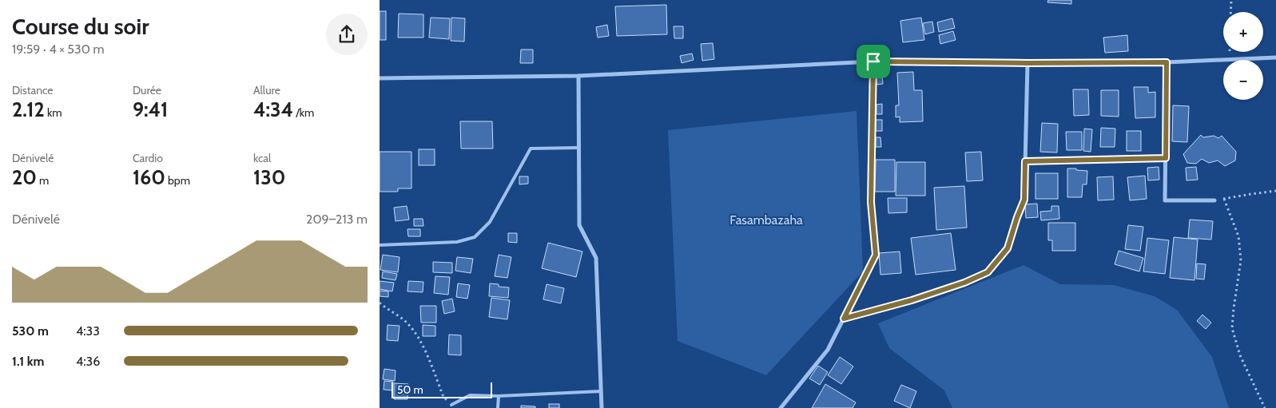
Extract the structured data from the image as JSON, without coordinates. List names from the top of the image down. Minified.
{"parks":["Fasambazaha"],"scale_bar":"50 m","page":{"heading":["Course du soir","19:59 · 4 × 530 m"],"map_buttons":["+","−"],"stats":[["Distance","2.12 km"],["Durée","9:41"],["Allure","4:34 /km"],["Dénivelé","20 m"],["Cardio","160 bpm"],["kcal","130"]],"chart":["Dénivelé","209–213 m"],"list":[{"name":"530 m","note":"4:33"},{"name":"1.1 km","note":"4:36"}],"scale":"50 m"}}
